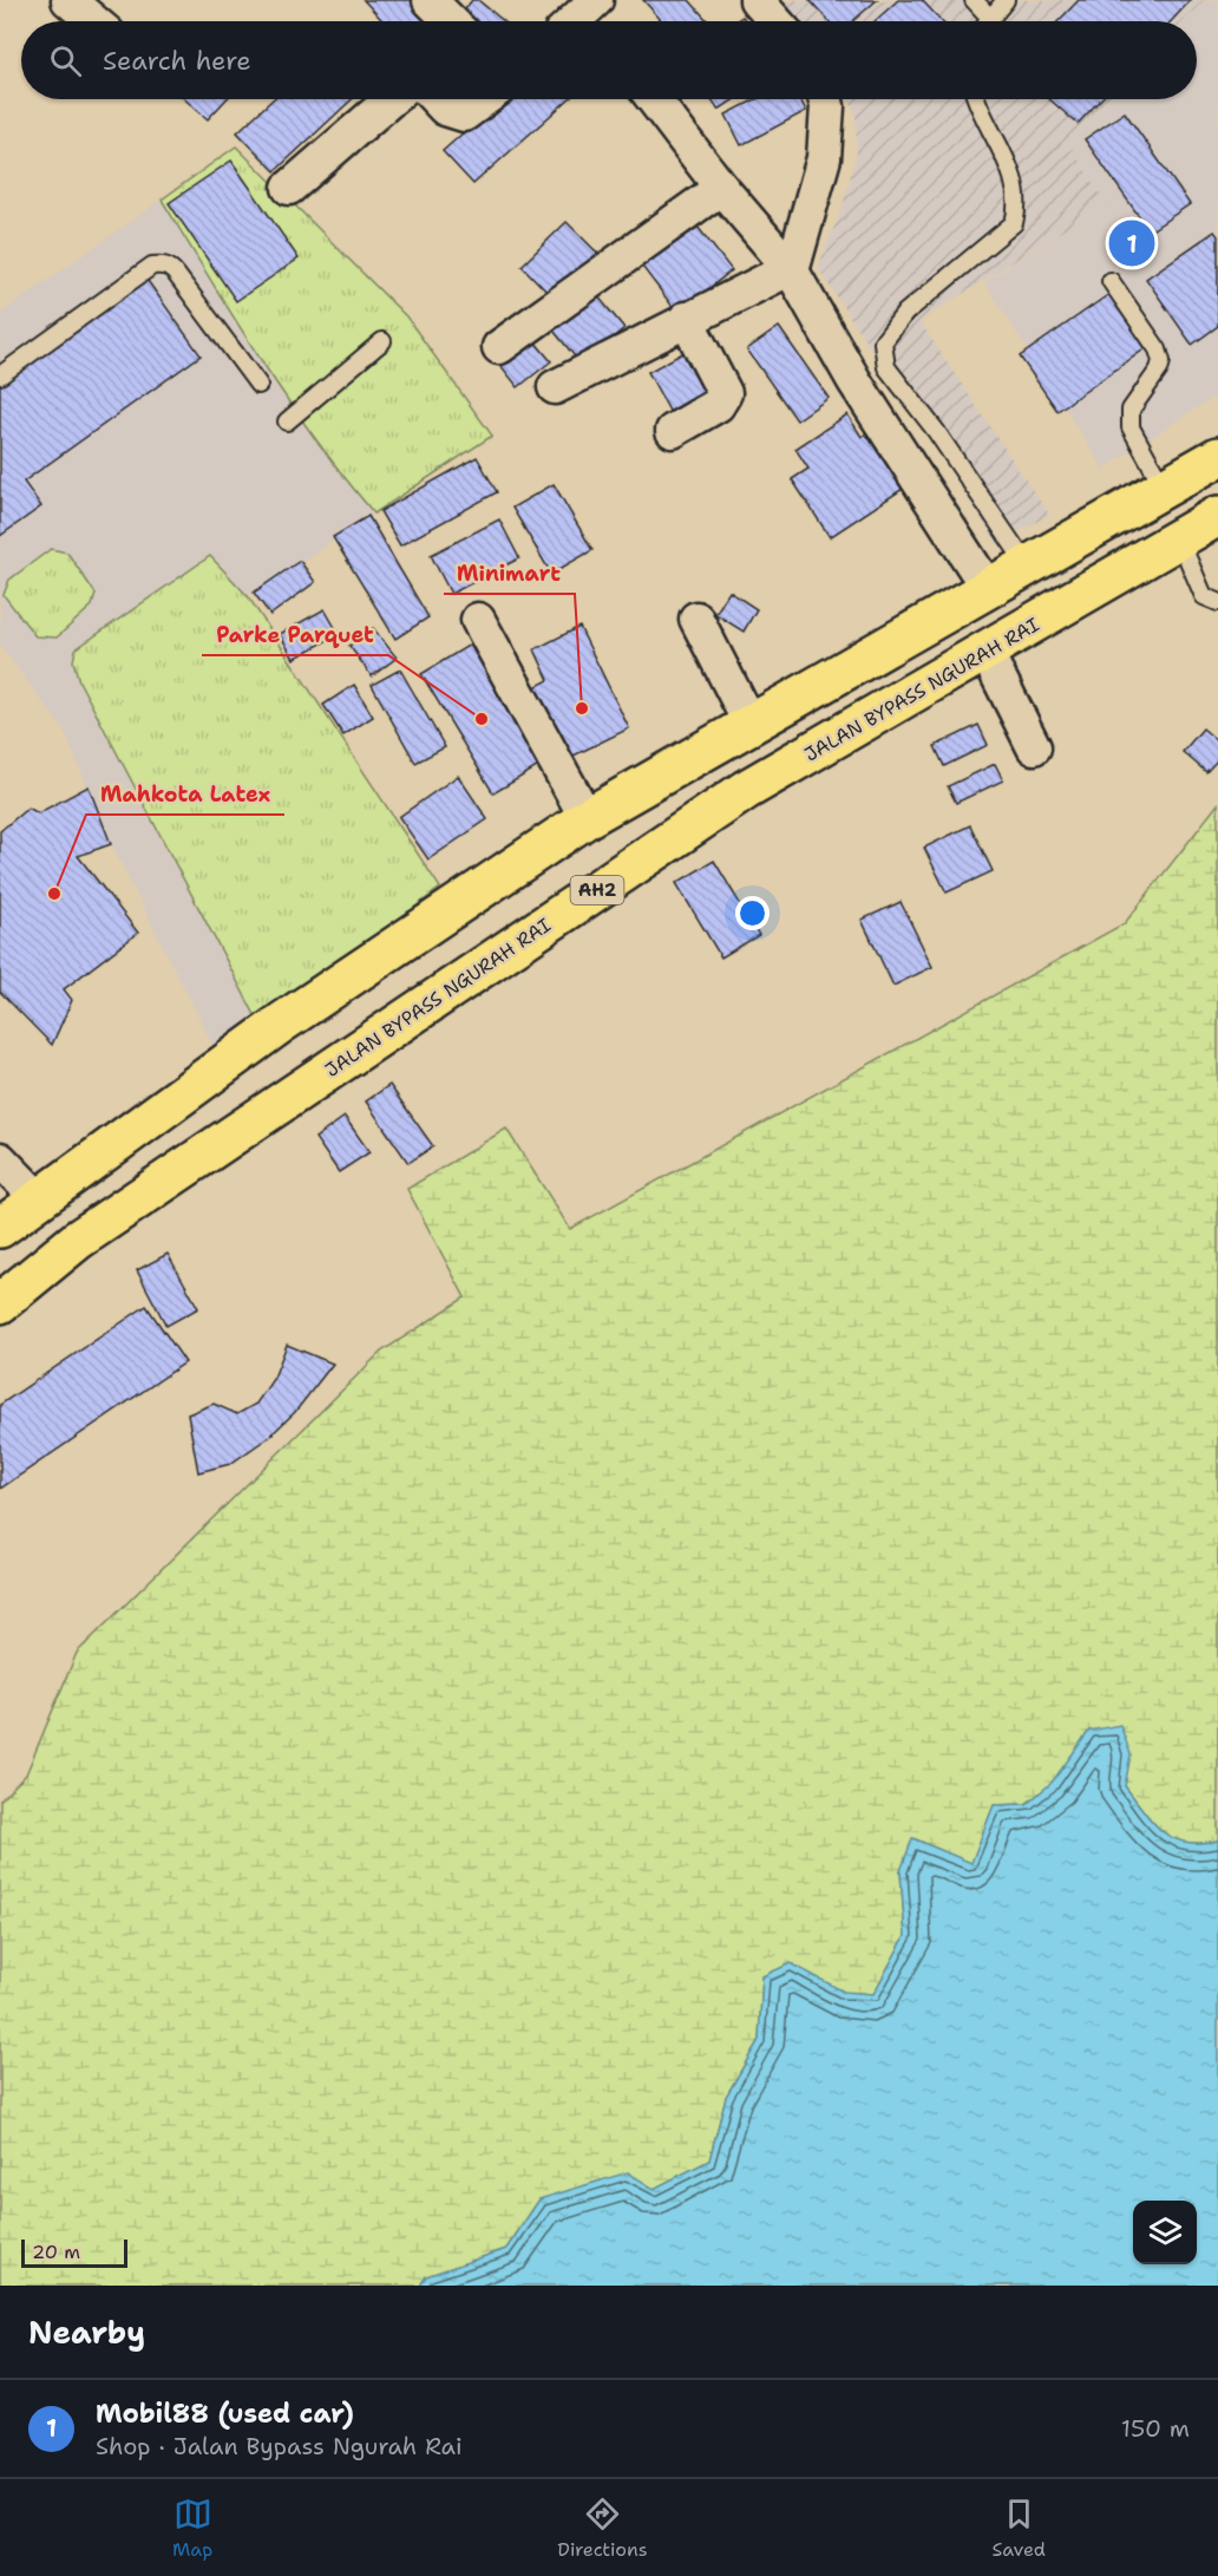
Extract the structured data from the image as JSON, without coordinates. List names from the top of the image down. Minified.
{"streets":{"highway":["JALAN BYPASS NGURAH RAI","AH2"]},"places":["Minimart","Parke Parquet","Mahkota Latex"],"scale_bar":"20 m","page":{"search":"Search here","pins":"1","scale":"20 m","heading":"Nearby","list":[{"mark":"1","name":"Mobil88 (used car)","note":"Shop · Jalan Bypass Ngurah Rai","value":"150 m"}],"nav":["Map","Directions","Saved"]}}
